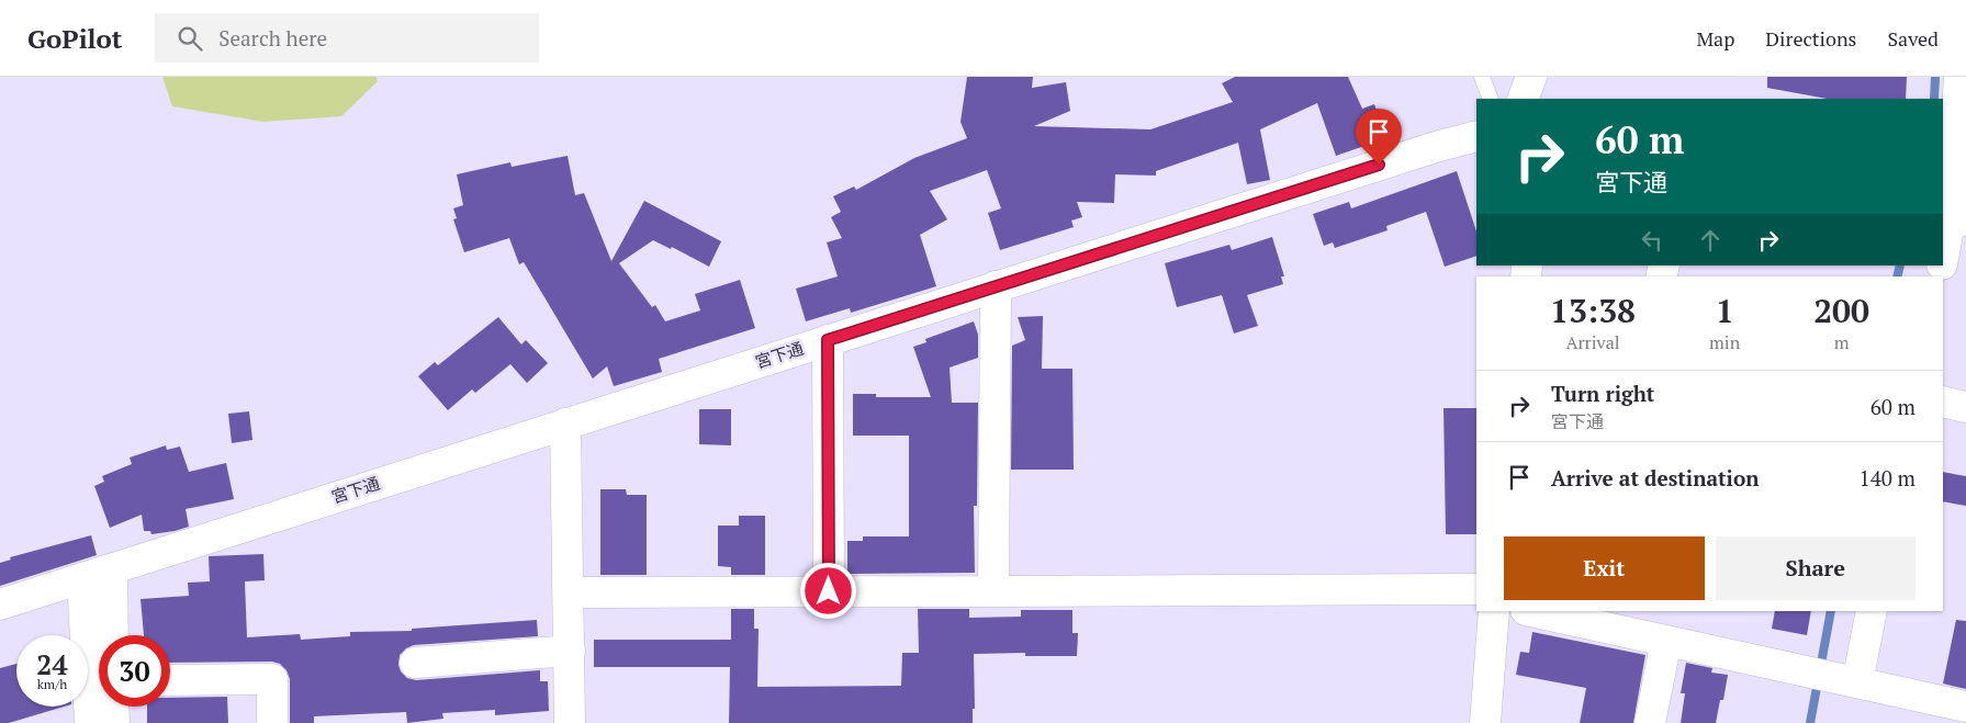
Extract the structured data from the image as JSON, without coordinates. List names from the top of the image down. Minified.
{"streets":{"street":["宮下通"]},"page":{"header":"GoPilot","search":"Search here","nav":["Map","Directions","Saved"],"turn":["60 m","宮下通"],"eta":["13:38","Arrival","1","min","200","m"],"list":[{"name":"Turn right","note":"宮下通","value":"60 m"},{"name":"Arrive at destination","value":"140 m"}],"buttons":["Exit","Share"],"speed":"24 km/h","limit":"30"}}
